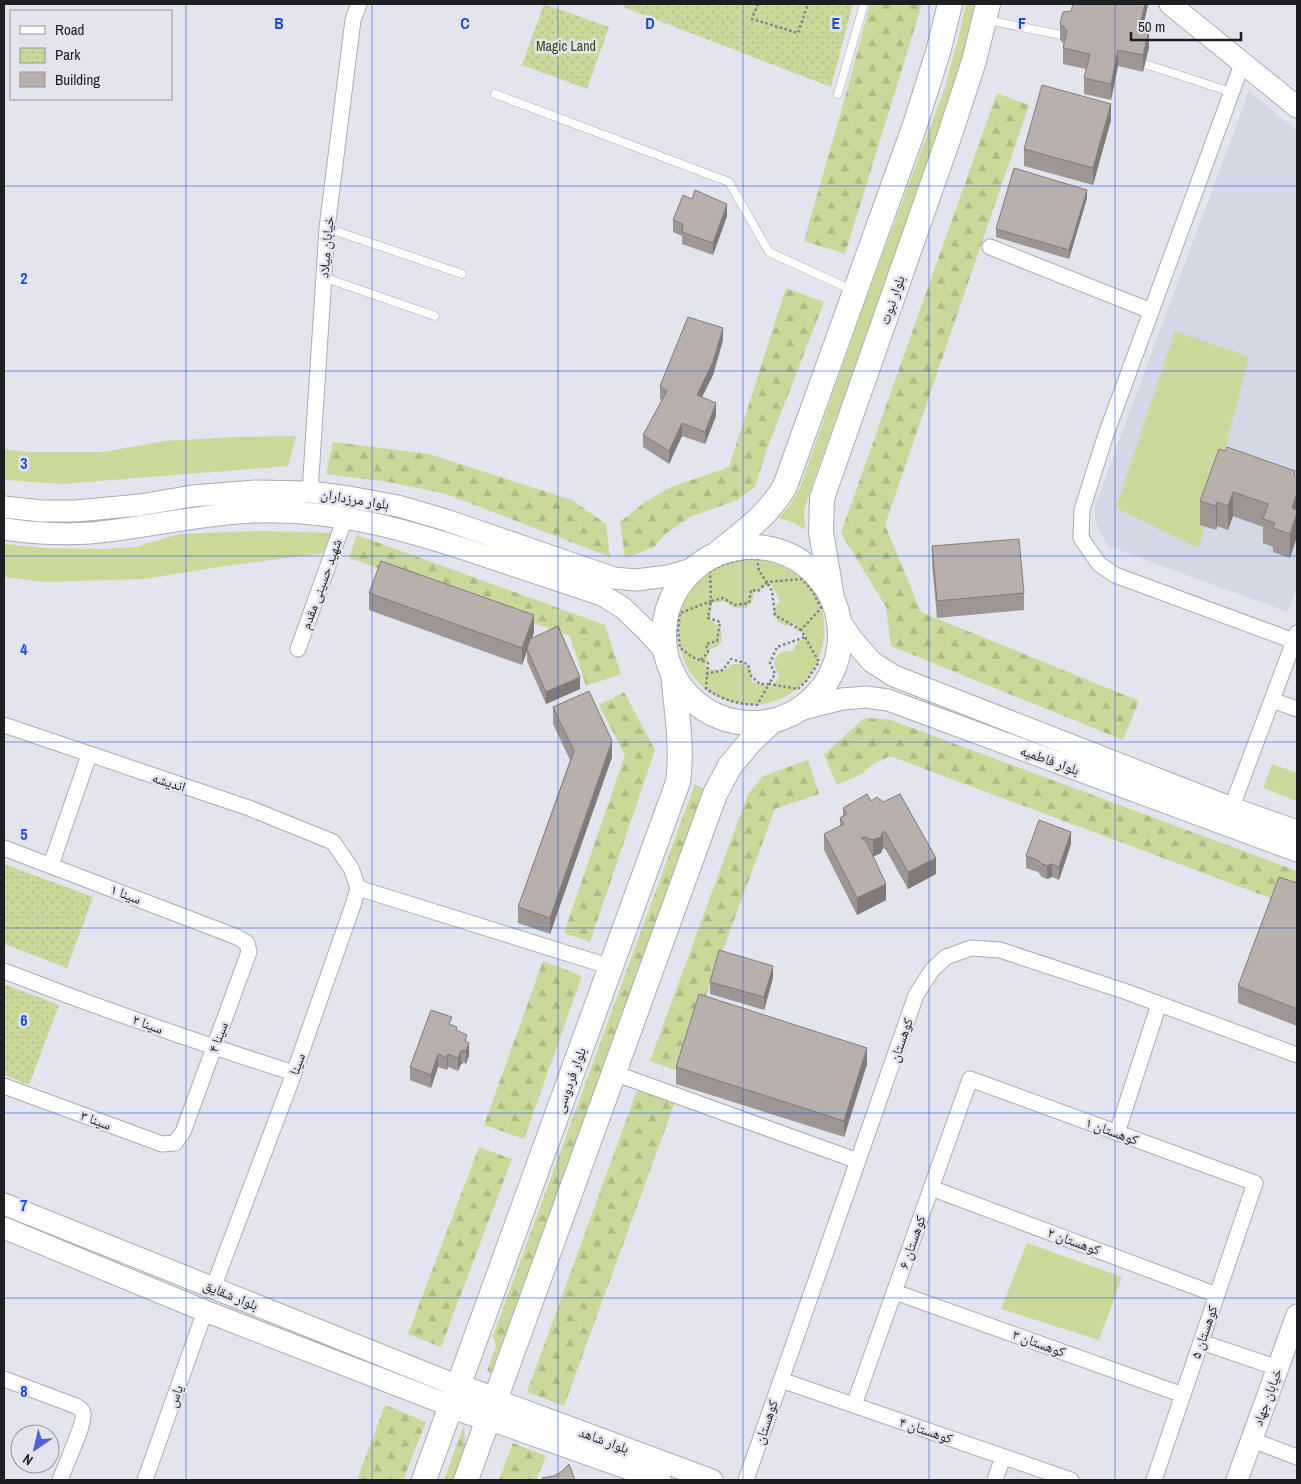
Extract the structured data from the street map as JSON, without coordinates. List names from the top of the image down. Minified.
{"streets":{"main road":["بلوار نبوت","بلوار مرزداران","بلوار فاطمیه","بلوار فردوسی","بلوار شقایق","خیابان جهاد","بلوار شاهد"],"street":["خیابان میلاد","شهید حسینی مقدم","اندیشه","سینا ۱","سینا ۲","سینا ۴","کوهستان","سینا","سینا ۳","کوهستان ۱","کوهستان ۲","کوهستان ۶","کوهستان ۵","کوهستان ۳","یاس","کوهستان ۴"]},"crossings":[["خیابان میلاد","بلوار مرزداران"],["بلوار نبوت","بلوار فاطمیه"],["بلوار مرزداران","شهید حسینی مقدم"],["بلوار مرزداران","بلوار فردوسی"],["اندیشه","سینا"],["سینا ۱","سینا ۴"],["سینا ۲","سینا ۴"],["سینا ۲","سینا"],["سینا ۴","سینا ۳"],["کوهستان","کوهستان ۴"],["سینا","بلوار شقایق"],["بلوار فردوسی","بلوار شقایق"],["کوهستان ۱","کوهستان ۶"],["کوهستان ۱","کوهستان ۵"],["کوهستان ۲","کوهستان ۶"],["کوهستان ۲","کوهستان ۵"],["کوهستان ۶","کوهستان ۳"],["کوهستان ۶","کوهستان ۴"],["بلوار شقایق","یاس"],["کوهستان ۵","کوهستان ۳"]],"parks":["Magic Land"],"legend":["Road","Park","Building"],"scale_bar":"50 m","north":"bottom left","grid":{"columns":["B","C","D","E","F"],"rows":["2","3","4","5","6","7","8"]}}
